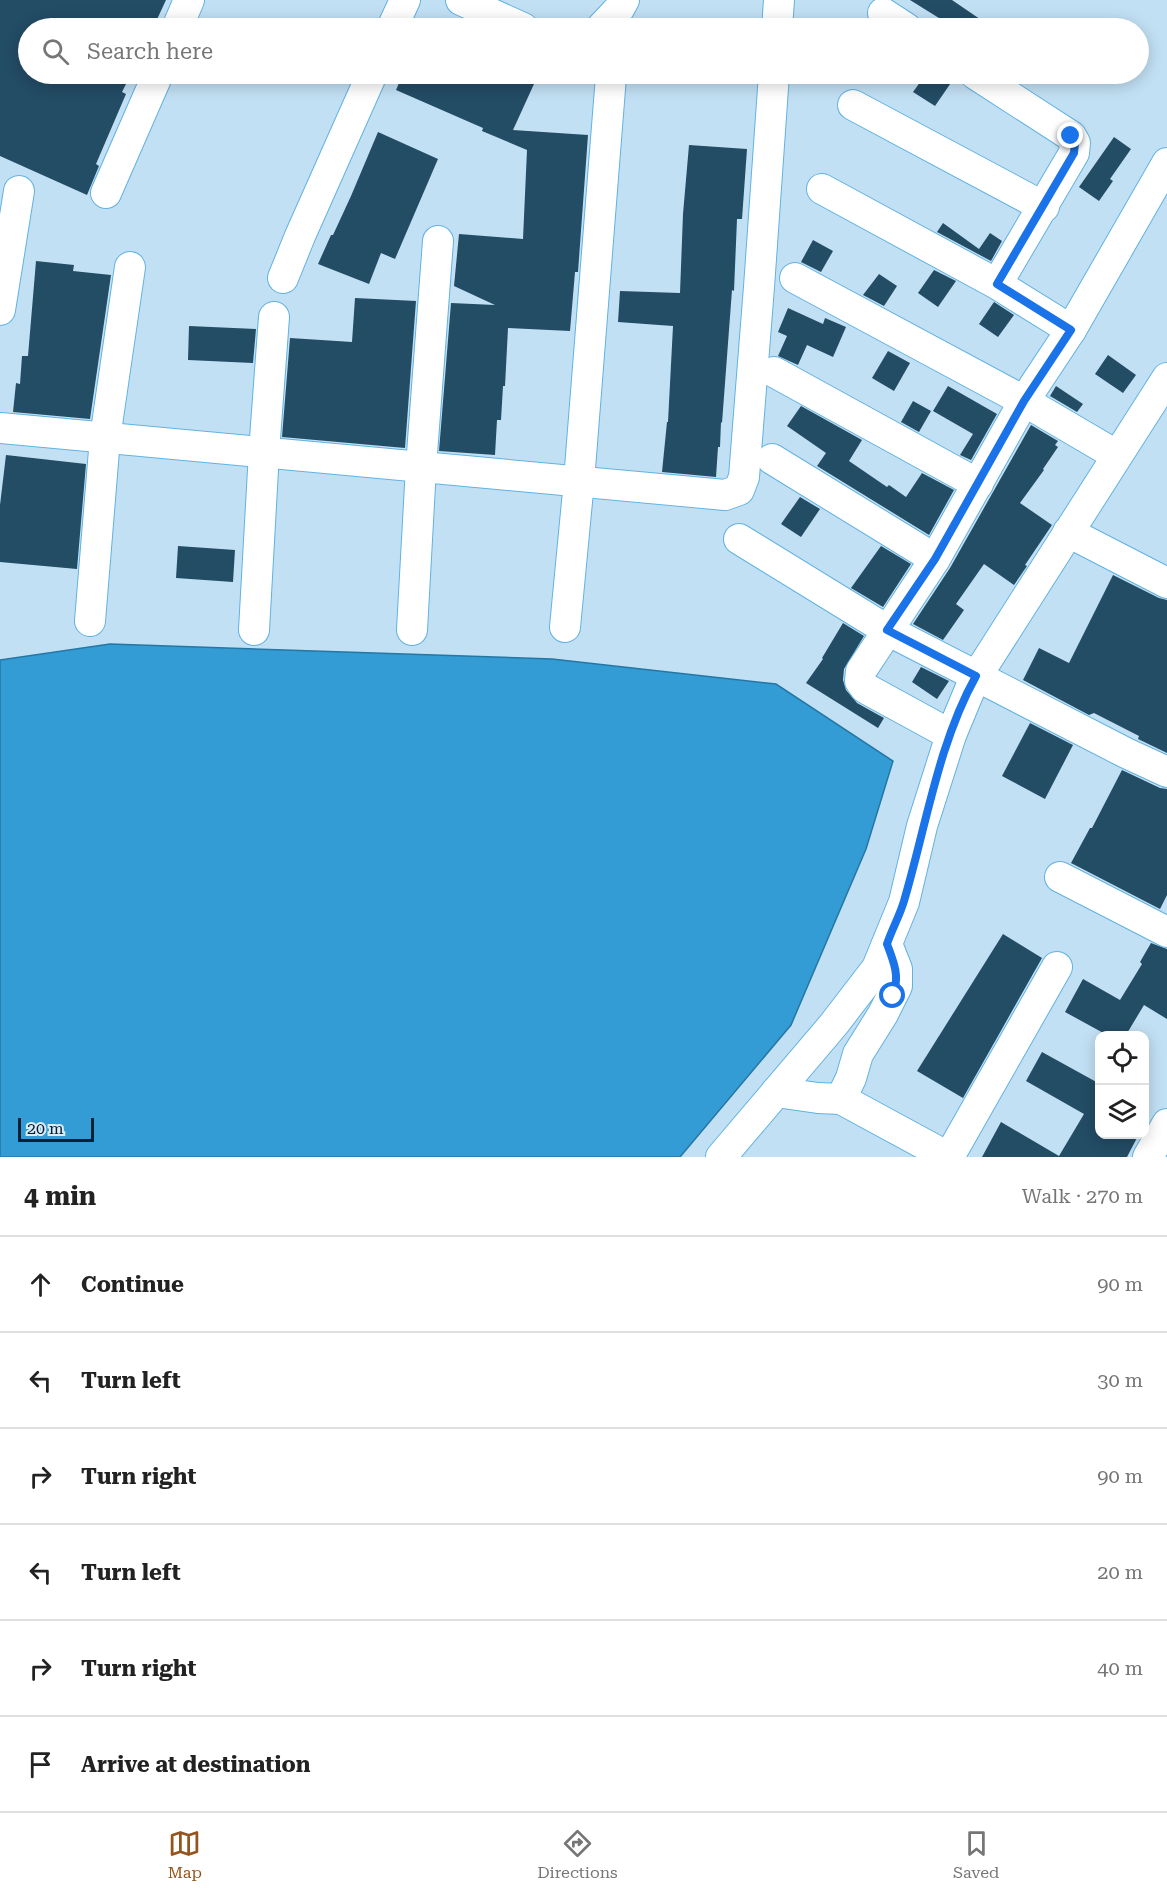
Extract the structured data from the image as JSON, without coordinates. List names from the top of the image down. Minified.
{"scale_bar":"20 m","page":{"search":"Search here","scale":"20 m","heading":["4 min","Walk · 270 m"],"list":[["Continue","90 m"],["Turn left","30 m"],["Turn right","90 m"],["Turn left","20 m"],["Turn right","40 m"],"Arrive at destination"],"nav":["Map","Directions","Saved"]}}
